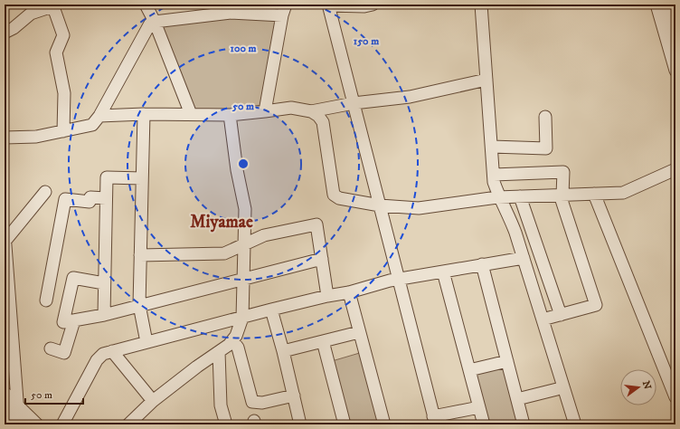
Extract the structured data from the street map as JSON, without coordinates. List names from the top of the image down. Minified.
{"districts":["Miyamae"],"scale_bar":"50 m","north":"right","rings":["150 m","100 m","50 m"]}
